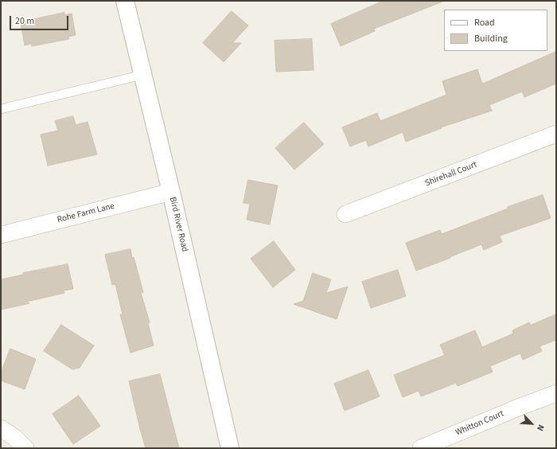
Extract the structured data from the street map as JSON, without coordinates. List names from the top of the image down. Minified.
{"streets":{"street":["Shirehall Court","Rohe Farm Lane","Bird River Road","Whitton Court"]},"crossings":[["Rohe Farm Lane","Bird River Road"]],"legend":["Road","Building"],"scale_bar":"20 m","north":"bottom right"}
